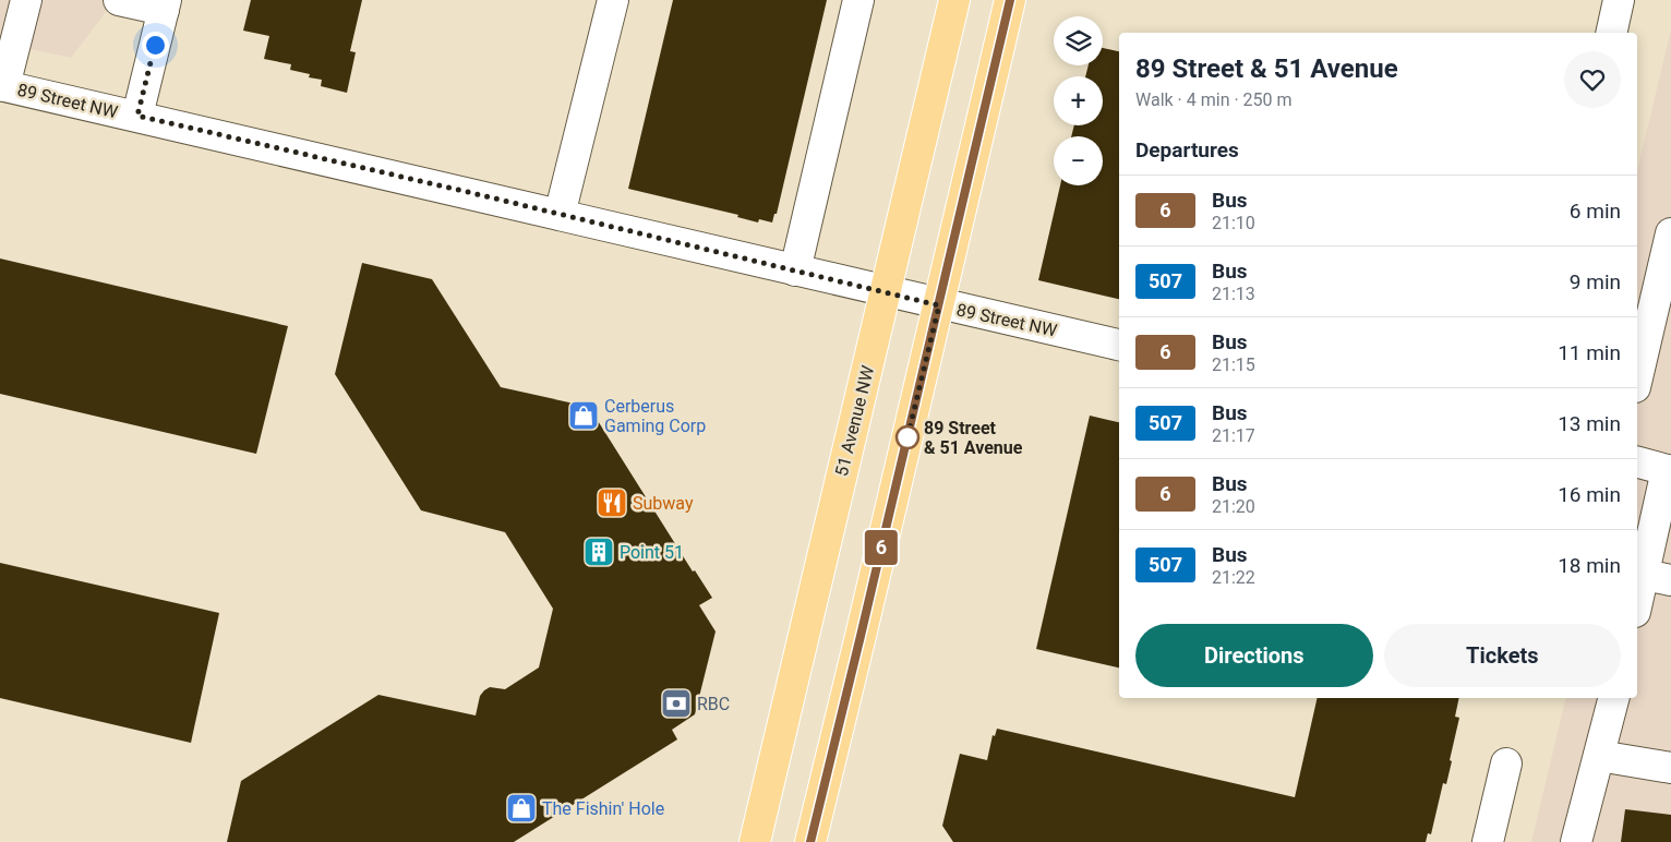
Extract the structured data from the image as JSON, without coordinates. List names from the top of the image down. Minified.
{"streets":{"main road":["51 Avenue NW"],"street":["89 Street NW"]},"crossings":[["89 Street NW","51 Avenue NW"]],"places":{"shop":["Cerberus Gaming Corp","The Fishin' Hole"],"other":["89 Street & 51 Avenue"],"restaurant":["Subway"],"building":["Point 51"],"bank":["RBC"]},"lines":["bus line 6"],"page":{"on_map":"6","map_buttons":["+","−"],"heading":[["89 Street & 51 Avenue","Walk · 4 min · 250 m"],"Departures"],"list":[{"mark":"6","name":"Bus","note":"21:10","value":"6 min"},{"mark":"507","name":"Bus","note":"21:13","value":"9 min"},{"mark":"6","name":"Bus","note":"21:15","value":"11 min"},{"mark":"507","name":"Bus","note":"21:17","value":"13 min"},{"mark":"6","name":"Bus","note":"21:20","value":"16 min"},{"mark":"507","name":"Bus","note":"21:22","value":"18 min"}],"buttons":["Directions","Tickets"]}}
